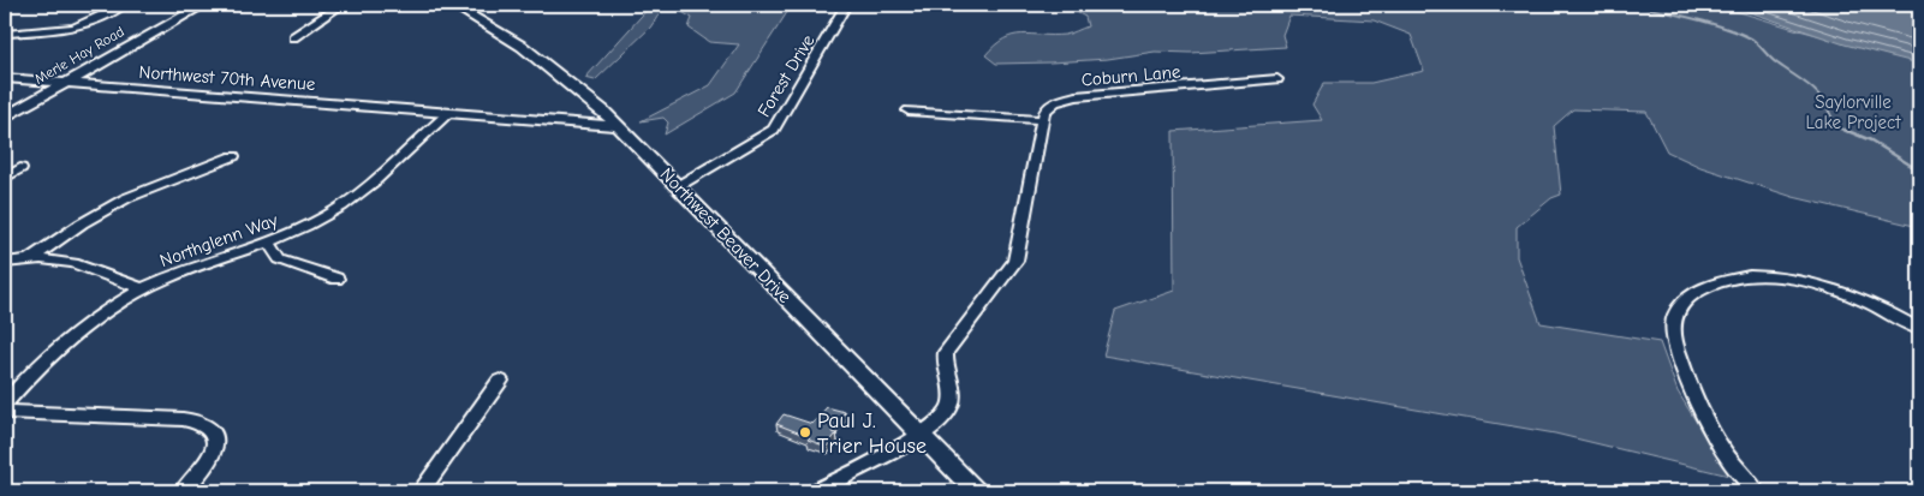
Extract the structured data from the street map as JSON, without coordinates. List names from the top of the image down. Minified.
{"streets":{"main road":["Merle Hay Road","Northwest 70th Avenue","Northwest Beaver Drive"],"street":["Forest Drive","Coburn Lane","Northglenn Way"]},"crossings":[["Merle Hay Road","Northwest 70th Avenue"],["Forest Drive","Northwest Beaver Drive"],["Northwest 70th Avenue","Northwest Beaver Drive"],["Northwest 70th Avenue","Northglenn Way"]],"parks":["Saylorville Lake Project"],"places":["Paul J. Trier House"]}
